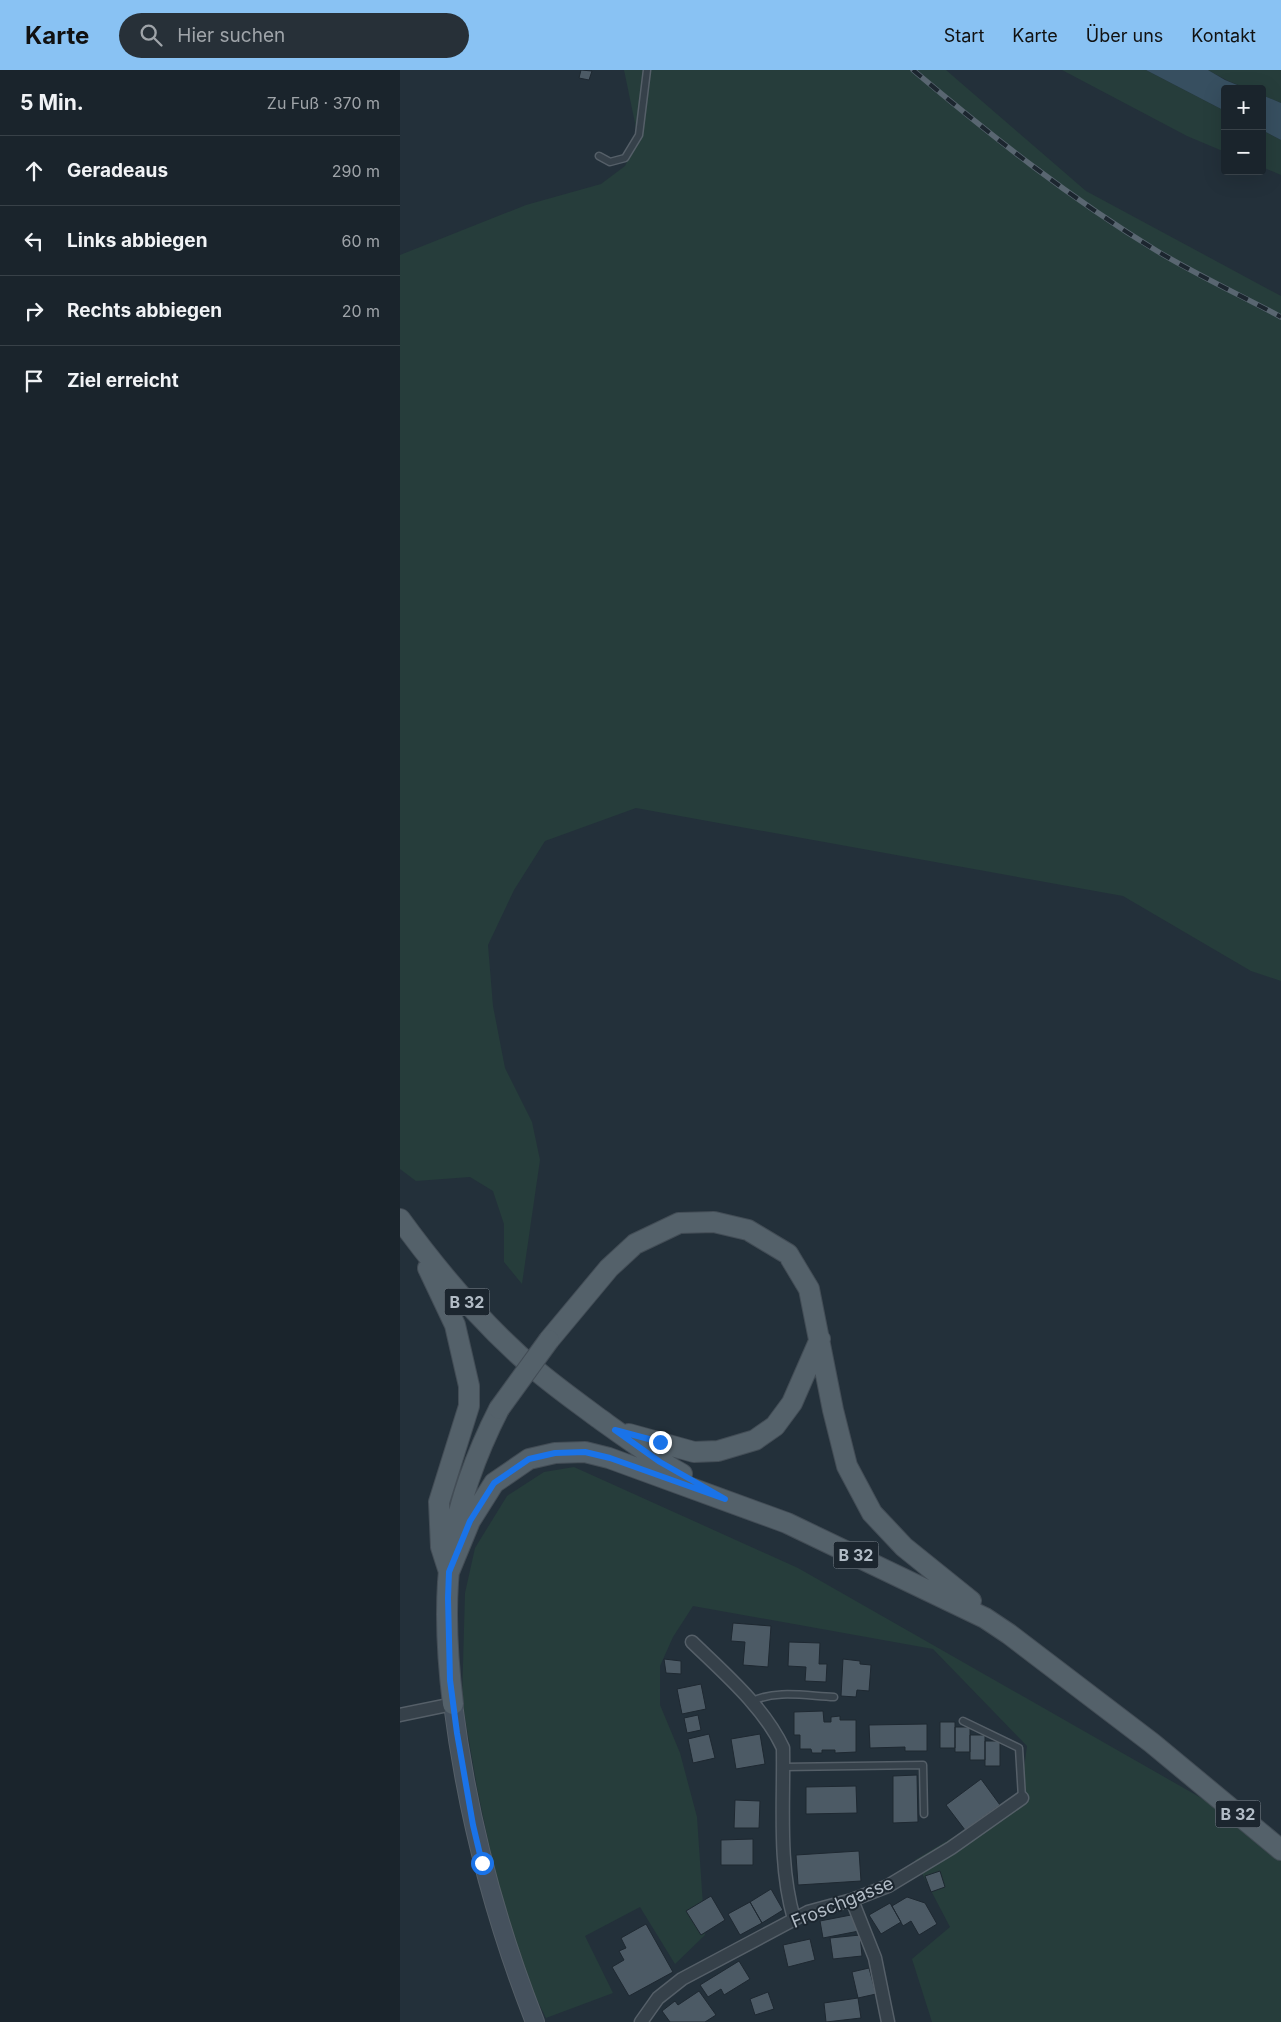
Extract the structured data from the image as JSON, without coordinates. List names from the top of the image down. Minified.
{"streets":{"main road":["B 32"],"street":["Froschgasse"]},"page":{"header":"Karte","search":"Hier suchen","nav":["Start","Karte","Über uns","Kontakt"],"heading":["5 Min.","Zu Fuß · 370 m"],"map_buttons":["+","−"],"list":[["Geradeaus","290 m"],["Links abbiegen","60 m"],["Rechts abbiegen","20 m"],"Ziel erreicht"]}}
